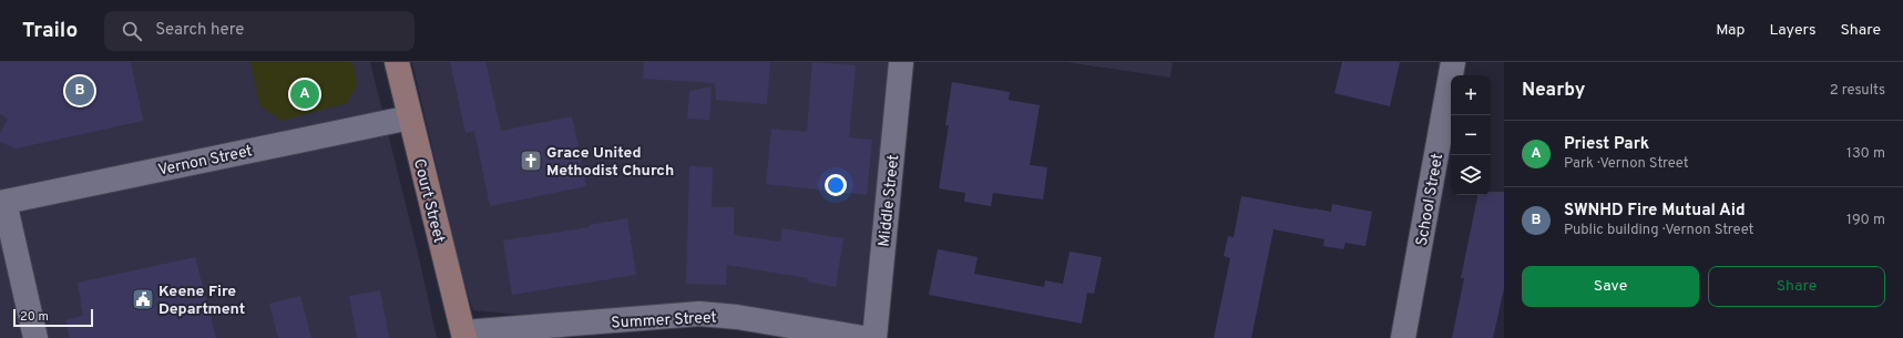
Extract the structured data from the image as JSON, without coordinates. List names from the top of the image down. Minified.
{"streets":{"main road":["Court Street"],"street":["Vernon Street","School Street","Middle Street","Summer Street"]},"crossings":[["Vernon Street","Court Street"],["Court Street","Summer Street"]],"places":{"church":["Grace United Methodist Church"],"public building":["Keene Fire Department"]},"scale_bar":"20 m","page":{"header":"Trailo","search":"Search here","nav":["Map","Layers","Share"],"heading":["Nearby","2 results"],"pins":["B","A"],"map_buttons":["+","−"],"list":[{"mark":"A","name":"Priest Park","note":"Park · Vernon Street","value":"130 m"},{"mark":"B","name":"SWNHD Fire Mutual Aid","note":"Public building · Vernon Street","value":"190 m"}],"buttons":["Save","Share"],"scale":"20 m"}}
